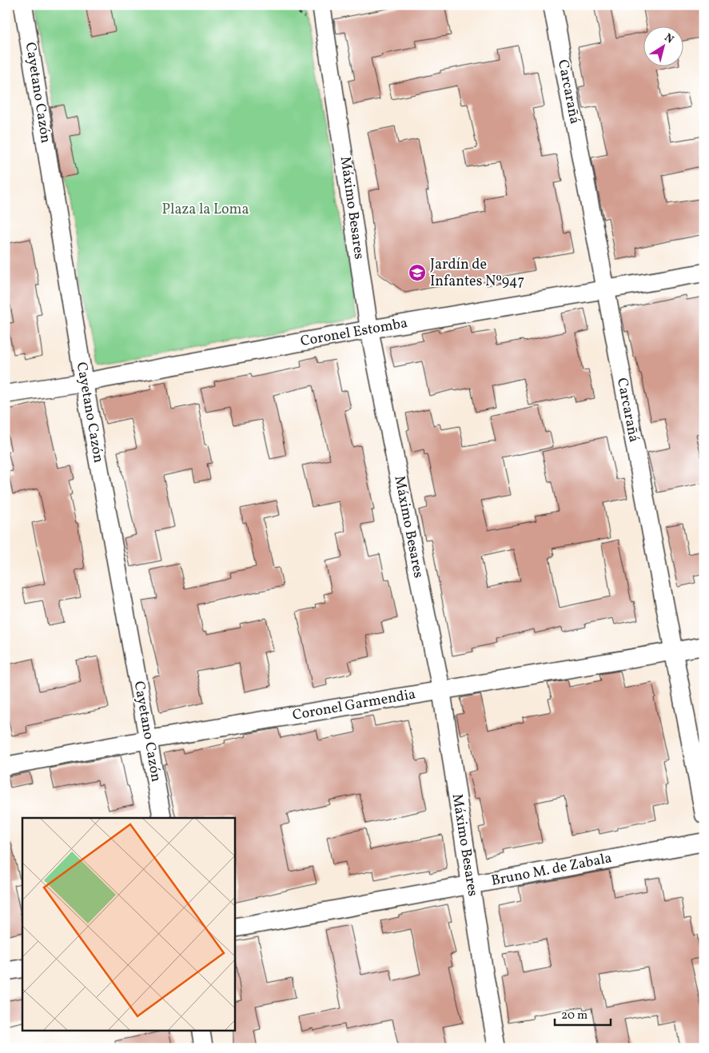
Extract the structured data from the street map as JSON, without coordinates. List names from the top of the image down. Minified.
{"streets":{"street":["Carcarañá","Cayetano Cazón","Máximo Besares","Coronel Estomba","Coronel Garmendia","Bruno M. de Zabala"]},"crossings":[["Carcarañá","Coronel Estomba"],["Carcarañá","Coronel Garmendia"],["Cayetano Cazón","Coronel Estomba"],["Cayetano Cazón","Coronel Garmendia"],["Máximo Besares","Coronel Estomba"],["Máximo Besares","Coronel Garmendia"],["Máximo Besares","Bruno M. de Zabala"]],"parks":["Plaza la Loma"],"places":{"school or university":["Jardín de Infantes Nº947"]},"scale_bar":"20 m","north":"top right"}
